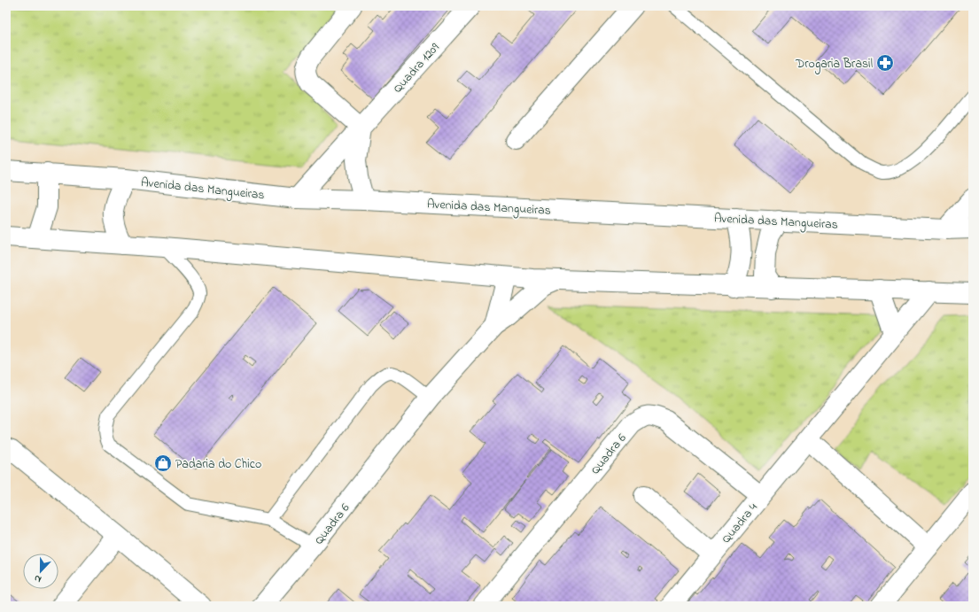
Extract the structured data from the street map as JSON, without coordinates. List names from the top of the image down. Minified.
{"streets":{"street":["Quadra 1209","Avenida das Mangueiras","Quadra 6","Quadra 4"]},"crossings":[["Quadra 1209","Avenida das Mangueiras"],["Quadra 6","Quadra 4"]],"places":{"pharmacy":["Drogaria Brasil"],"shop":["Padaria do Chico"]},"north":"bottom"}
